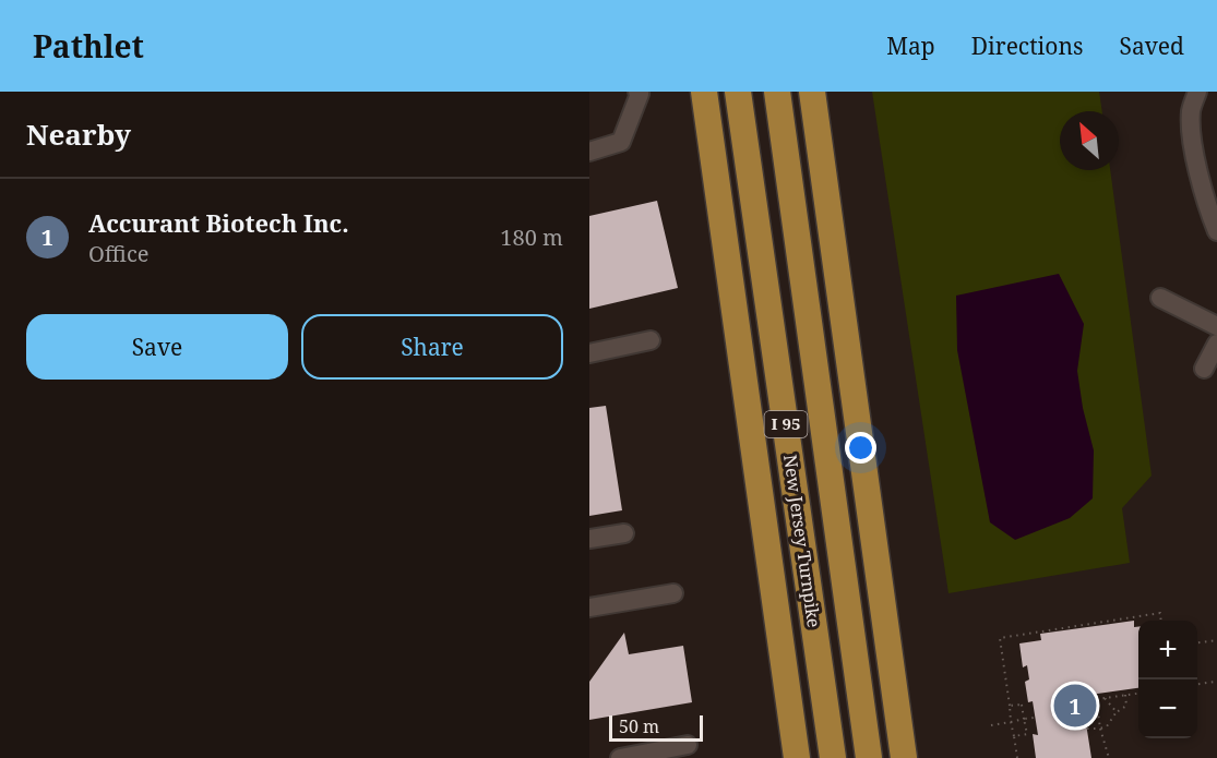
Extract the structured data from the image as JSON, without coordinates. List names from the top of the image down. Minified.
{"streets":{"highway":["I 95","New Jersey Turnpike"]},"scale_bar":"50 m","north":"top left","page":{"header":"Pathlet","nav":["Map","Directions","Saved"],"heading":"Nearby","list":[{"mark":"1","name":"Accurant Biotech Inc.","note":"Office","value":"180 m"}],"buttons":["Save","Share"],"map_buttons":["+","−"],"pins":"1","scale":"50 m"}}
